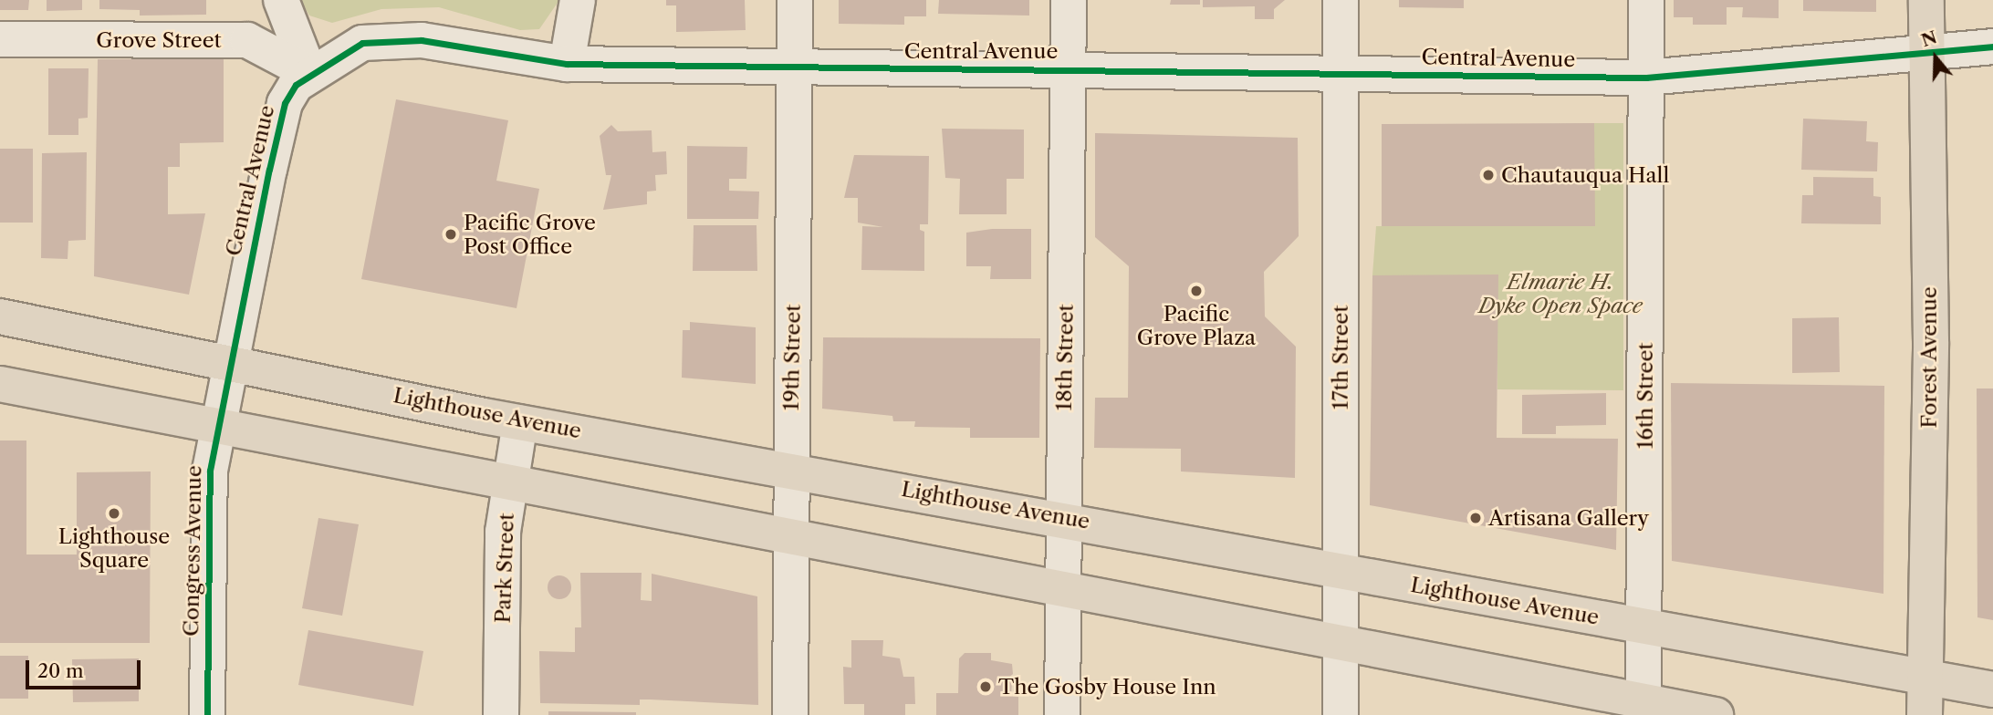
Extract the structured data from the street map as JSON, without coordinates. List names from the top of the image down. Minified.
{"streets":{"main road":["Forest Avenue","Lighthouse Avenue"],"street":["Grove Street","Central Avenue","19th Street","18th Street","17th Street","16th Street","Congress Avenue","Park Street"]},"crossings":[["Grove Street","Central Avenue"],["Central Avenue","19th Street"],["Central Avenue","18th Street"],["Central Avenue","17th Street"],["Central Avenue","Forest Avenue"],["Central Avenue","16th Street"],["Central Avenue","Lighthouse Avenue"],["Central Avenue","Congress Avenue"],["19th Street","Lighthouse Avenue"],["18th Street","Lighthouse Avenue"],["17th Street","Lighthouse Avenue"],["Forest Avenue","Lighthouse Avenue"],["16th Street","Lighthouse Avenue"],["Lighthouse Avenue","Congress Avenue"],["Lighthouse Avenue","Park Street"]],"parks":["Elmarie H. Dyke Open Space"],"places":["Chautauqua Hall","Pacific Grove Post Office","Pacific Grove Plaza","Lighthouse Square","Artisana Gallery","The Gosby House Inn"],"scale_bar":"20 m","north":"top"}
